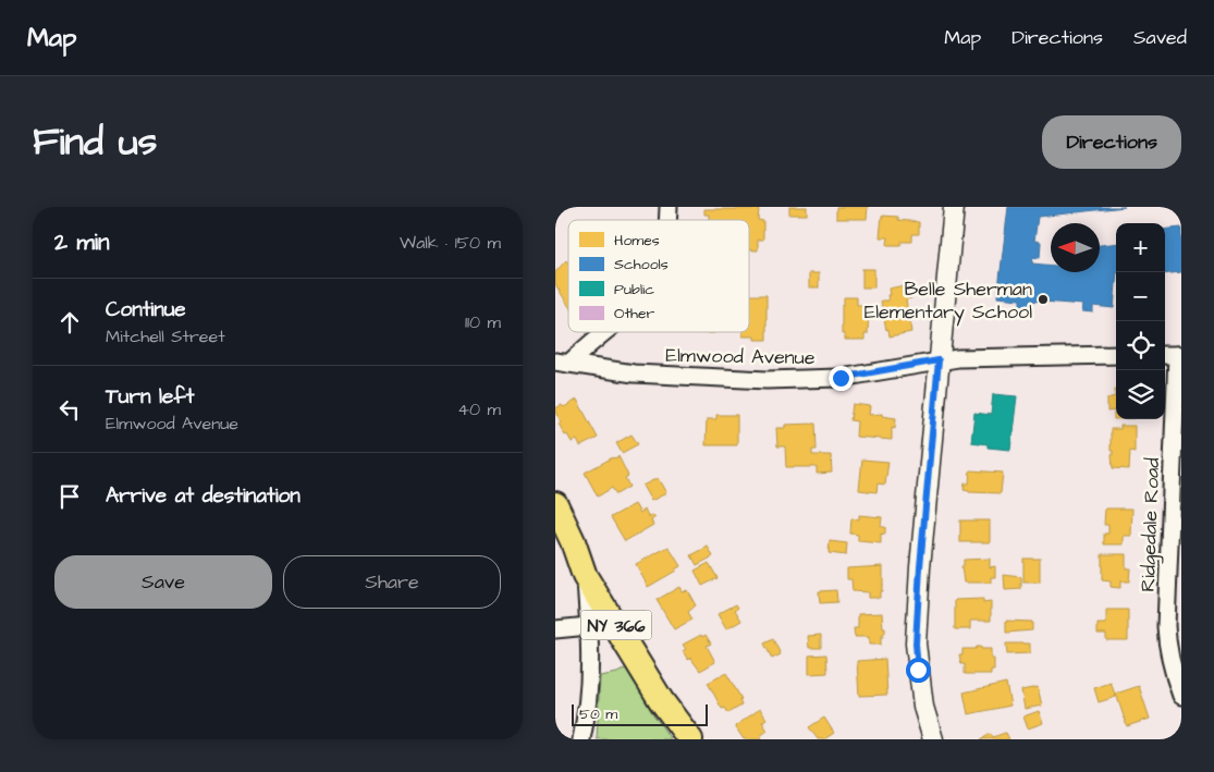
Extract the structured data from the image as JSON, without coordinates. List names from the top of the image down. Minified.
{"streets":{"main road":["NY 366"],"street":["Elmwood Avenue","Ridgedale Road"]},"places":["Belle Sherman Elementary School"],"legend":["Homes","Schools","Public","Other"],"scale_bar":"50 m","north":"left","page":{"header":"Map","nav":["Map","Directions","Saved"],"title":"Find us","buttons":["Directions",["Save","Share"]],"heading":["2 min","Walk · 150 m"],"map_buttons":["+","−"],"list":[["Continue","Mitchell Street","110 m"],["Turn left","Elmwood Avenue","40 m"],"Arrive at destination"],"scale":"50 m"}}
